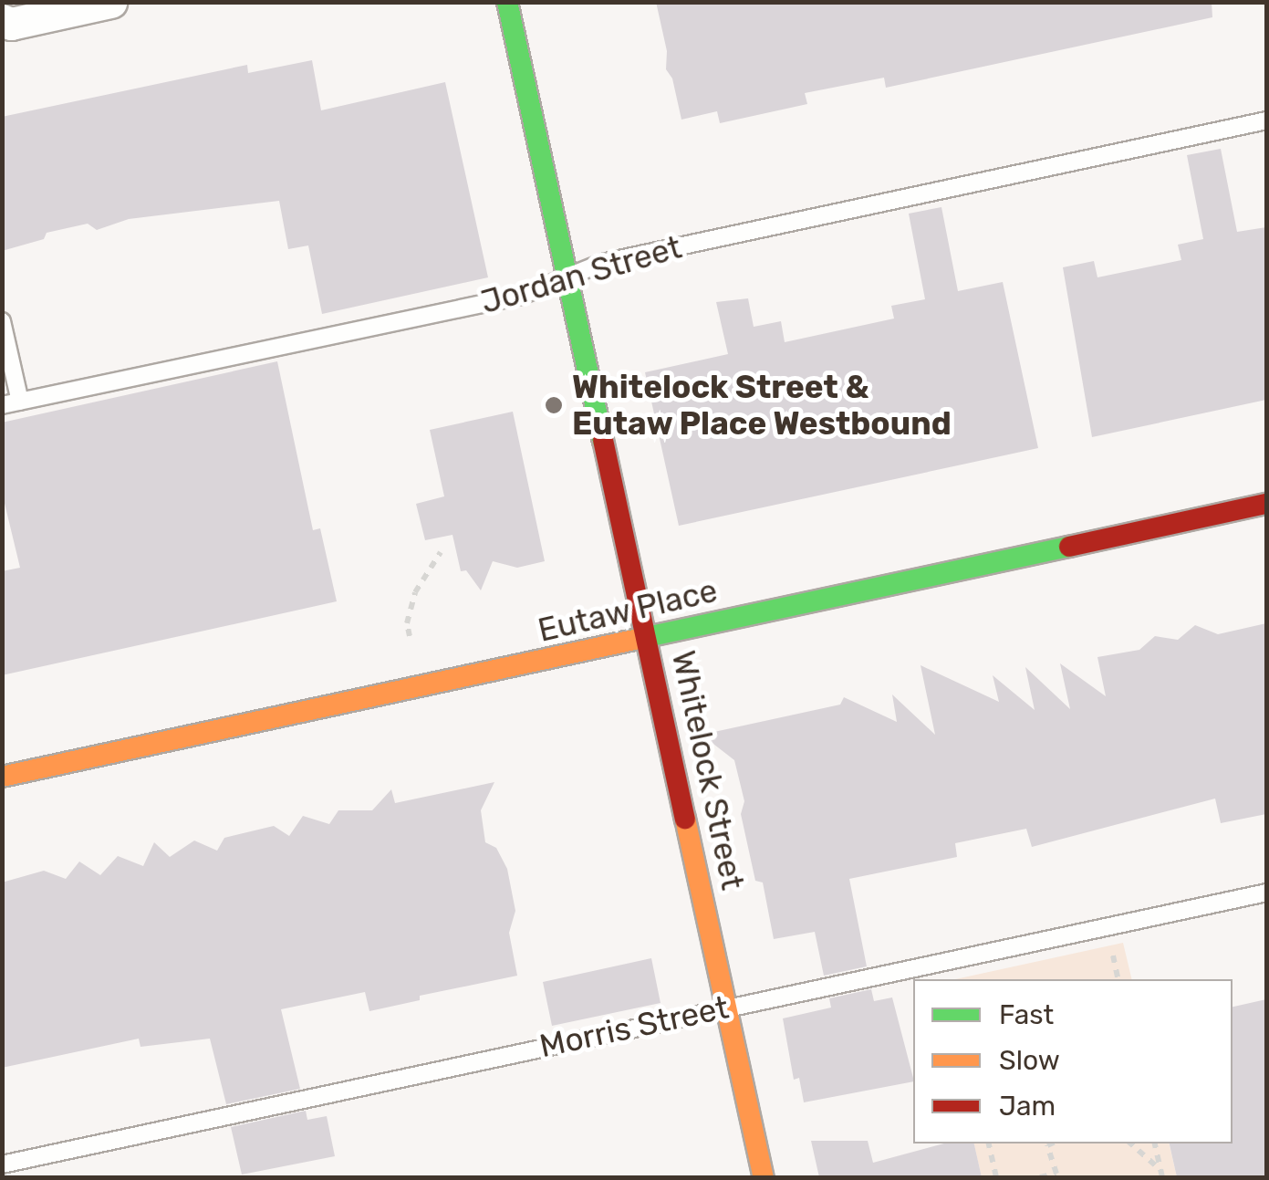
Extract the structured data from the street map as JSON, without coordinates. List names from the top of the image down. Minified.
{"streets":{"street":["Eutaw Place","Whitelock Street"],"lane":["Jordan Street","Morris Street"]},"crossings":[["Jordan Street","Whitelock Street"],["Eutaw Place","Whitelock Street"],["Whitelock Street","Morris Street"]],"places":["Whitelock Street & Eutaw Place Westbound"],"legend":["Fast","Slow","Jam"]}
